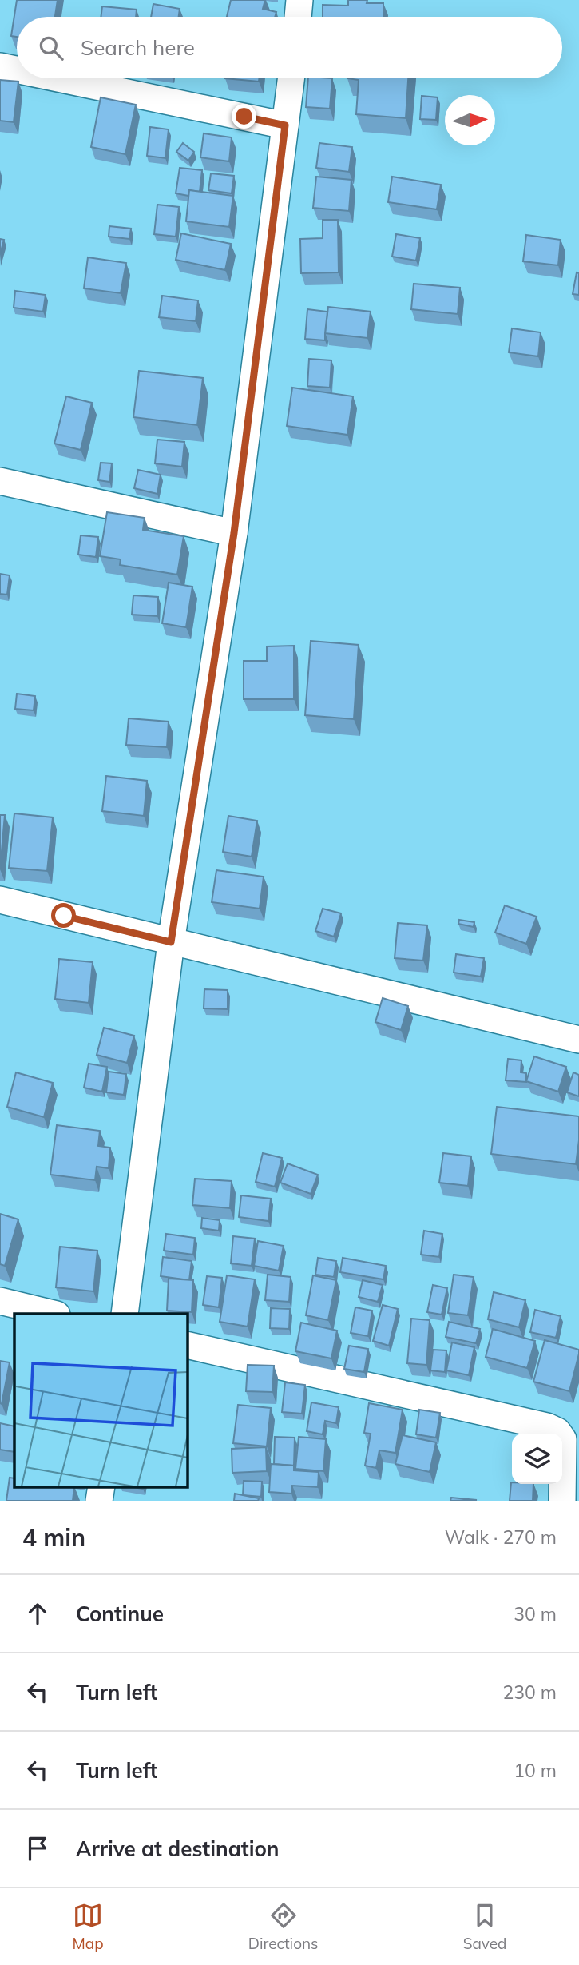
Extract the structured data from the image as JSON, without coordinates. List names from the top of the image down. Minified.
{"north":"right","page":{"search":"Search here","heading":["4 min","Walk · 270 m"],"list":[["Continue","30 m"],["Turn left","230 m"],["Turn left","10 m"],"Arrive at destination"],"nav":["Map","Directions","Saved"]}}
